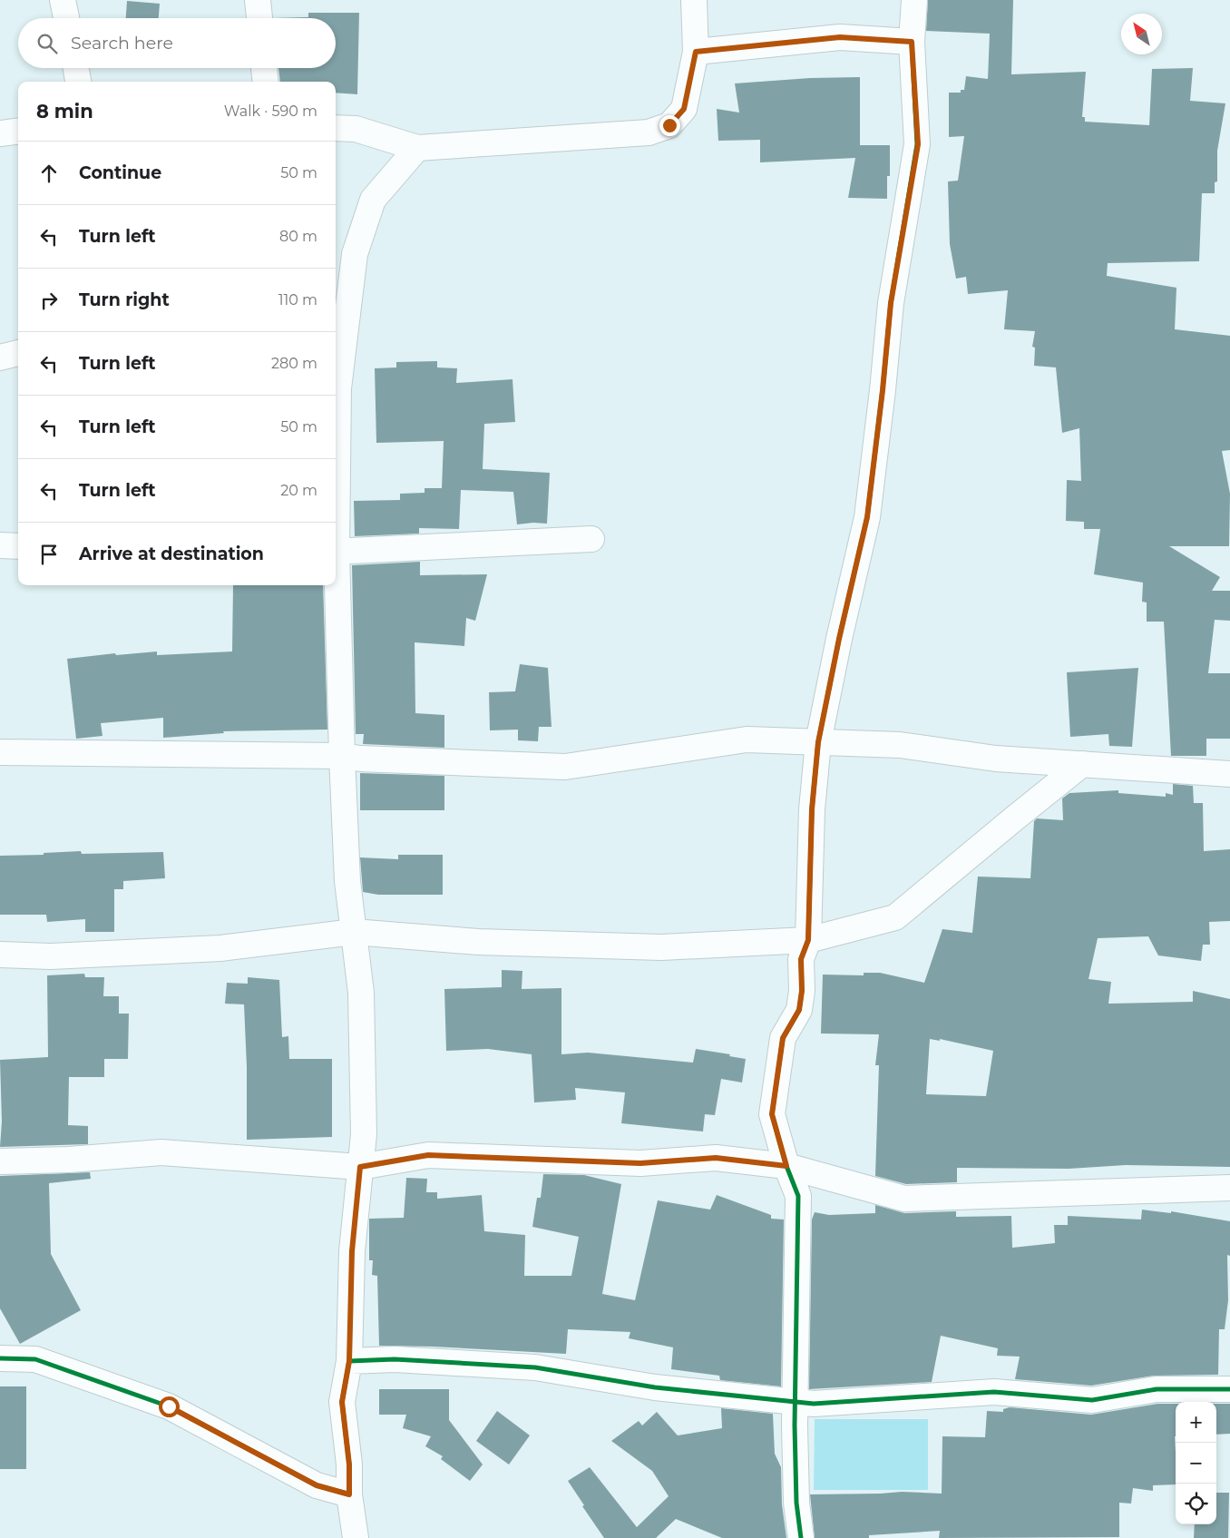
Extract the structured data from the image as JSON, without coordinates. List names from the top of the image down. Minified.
{"north":"top left","page":{"search":"Search here","heading":["8 min","Walk · 590 m"],"list":[["Continue","50 m"],["Turn left","80 m"],["Turn right","110 m"],["Turn left","280 m"],["Turn left","50 m"],["Turn left","20 m"],"Arrive at destination"],"map_buttons":["+","−"]}}
